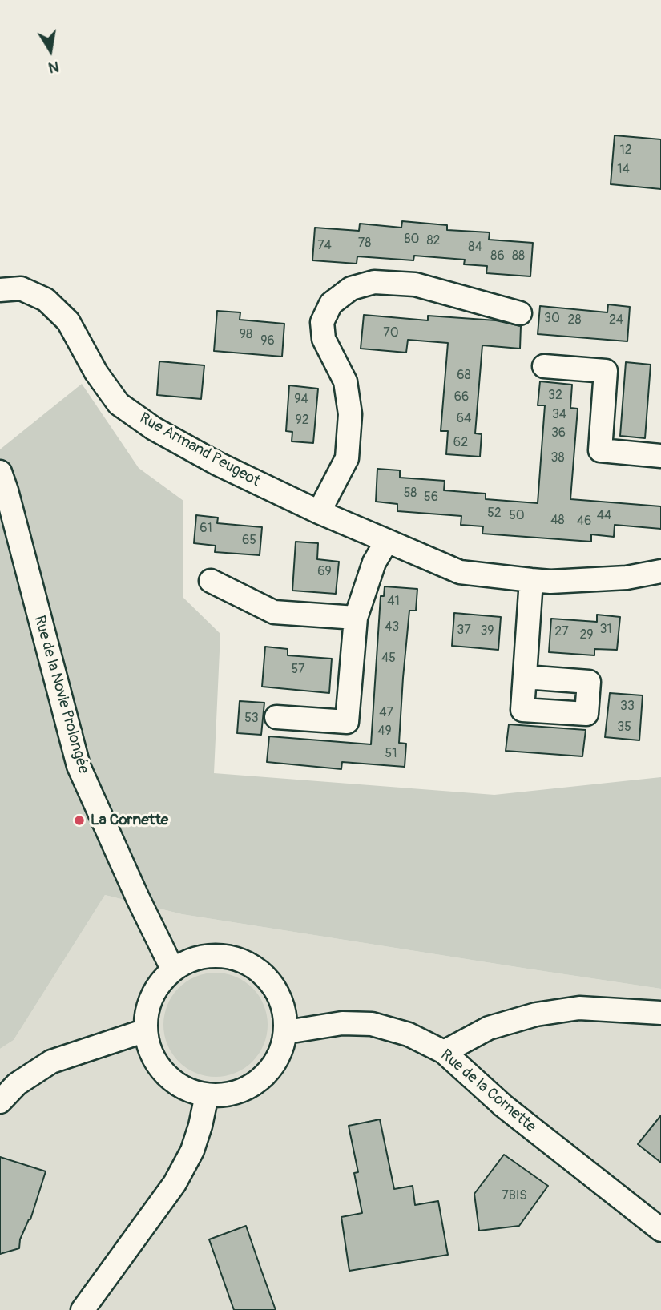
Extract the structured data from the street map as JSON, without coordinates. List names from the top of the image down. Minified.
{"streets":{"street":["Rue Armand Peugeot","Rue de la Novie Prolongée","Rue de la Cornette"]},"crossings":[["Rue de la Novie Prolongée","Rue de la Cornette"]],"places":["La Cornette"],"house_numbers":["12","14","80","82","78","74","84","86","88","30","28","24","70","98","96","68","32","66","94","34","64","92","36","62","38","58","56","52","50","44","48","46","61","65","69","41","43","31","37","39","27","29","45","57","33","47","53","35","49","51","7BIS"],"north":"bottom"}
